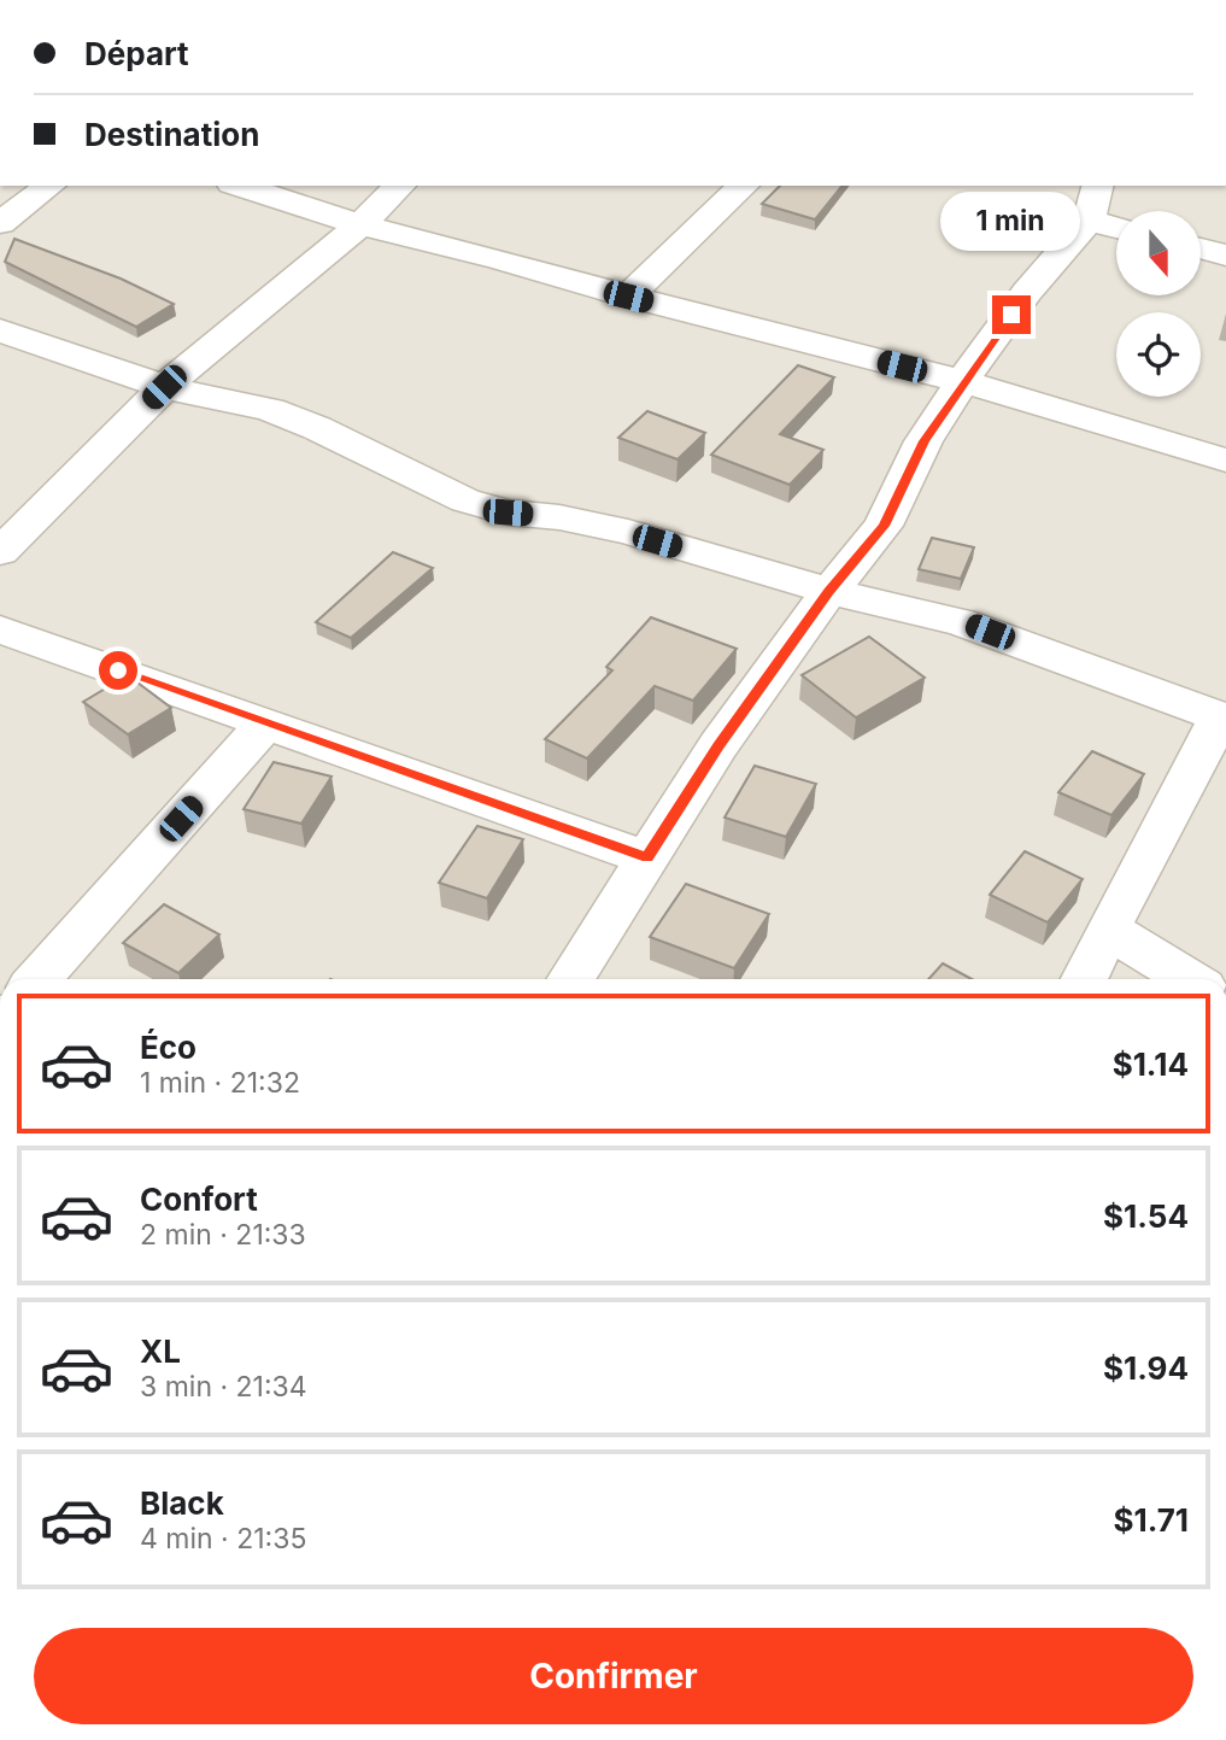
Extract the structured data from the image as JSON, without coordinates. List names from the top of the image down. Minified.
{"north":"bottom","page":{"banner":["Départ","Destination"],"bubble":"1 min","list":[{"name":"Éco","note":"1 min · 21:32","value":"$1.14"},{"name":"Confort","note":"2 min · 21:33","value":"$1.54"},{"name":"XL","note":"3 min · 21:34","value":"$1.94"},{"name":"Black","note":"4 min · 21:35","value":"$1.71"}],"buttons":"Confirmer"}}
